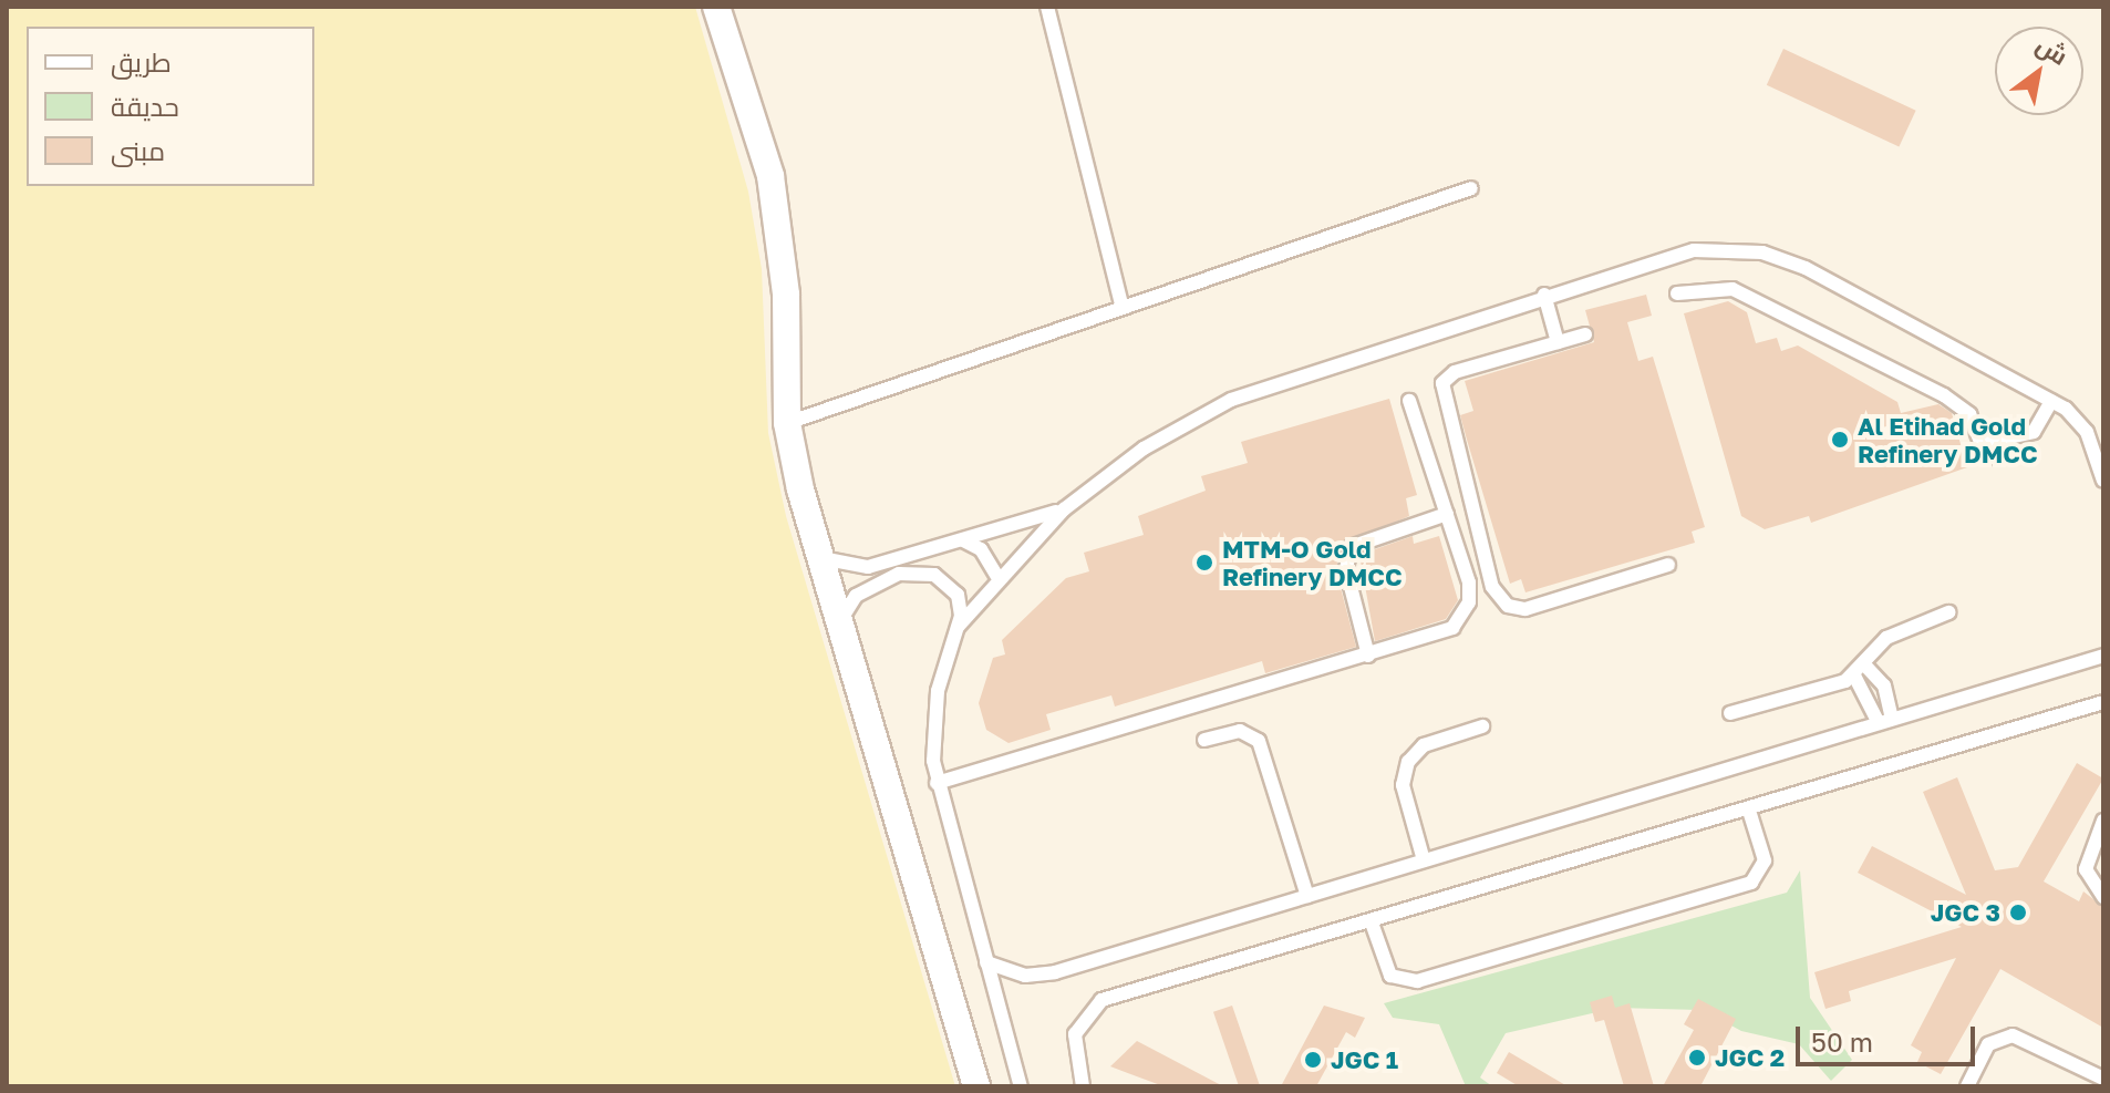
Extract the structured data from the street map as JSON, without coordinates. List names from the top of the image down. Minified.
{"places":["Al Etihad Gold Refinery DMCC","MTM-O Gold Refinery DMCC","JGC 3","JGC 2","JGC 1"],"legend":["طريق","حديقة","مبنى"],"scale_bar":"50 m","north":"top right"}
